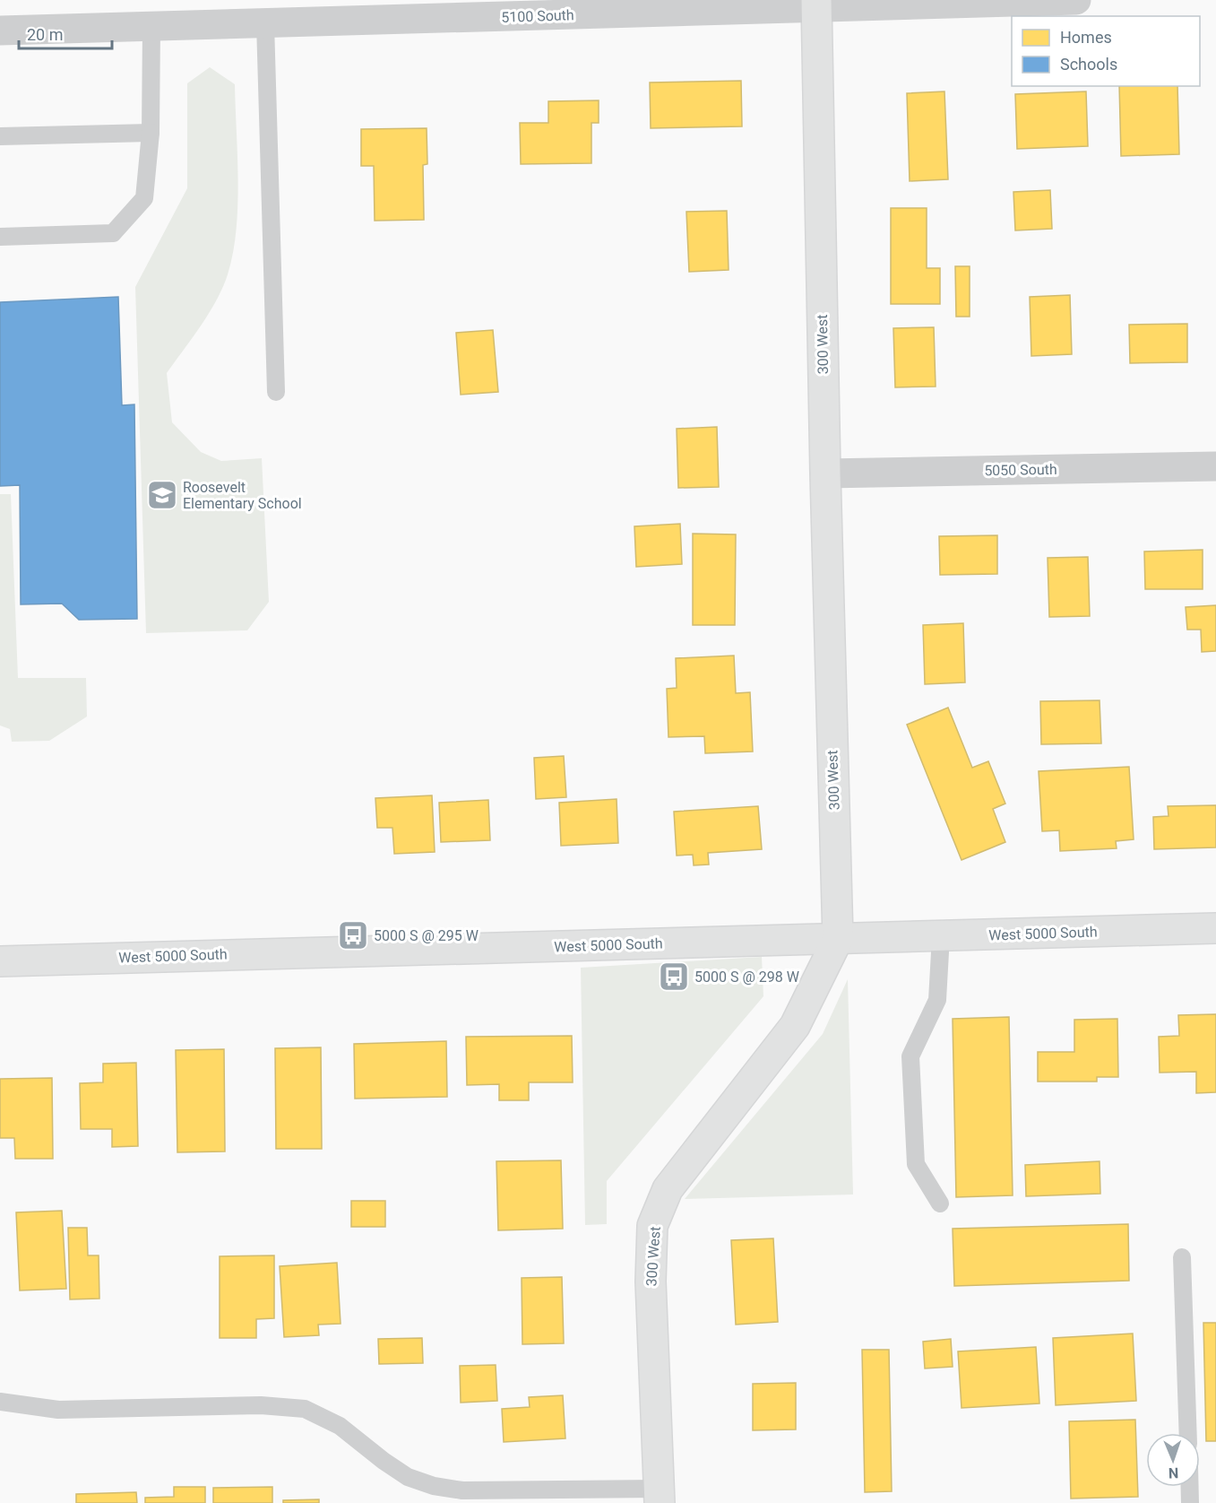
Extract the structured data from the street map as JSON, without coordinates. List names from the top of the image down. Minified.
{"streets":{"main road":["300 West","West 5000 South"],"street":["5100 South","5050 South"]},"crossings":[["5100 South","300 West"],["300 West","5050 South"],["300 West","West 5000 South"]],"places":{"school or university":["Roosevelt Elementary School"],"bus stop":["5000 S @ 295 W","5000 S @ 298 W"]},"legend":["Homes","Schools"],"scale_bar":"20 m","north":"bottom"}
